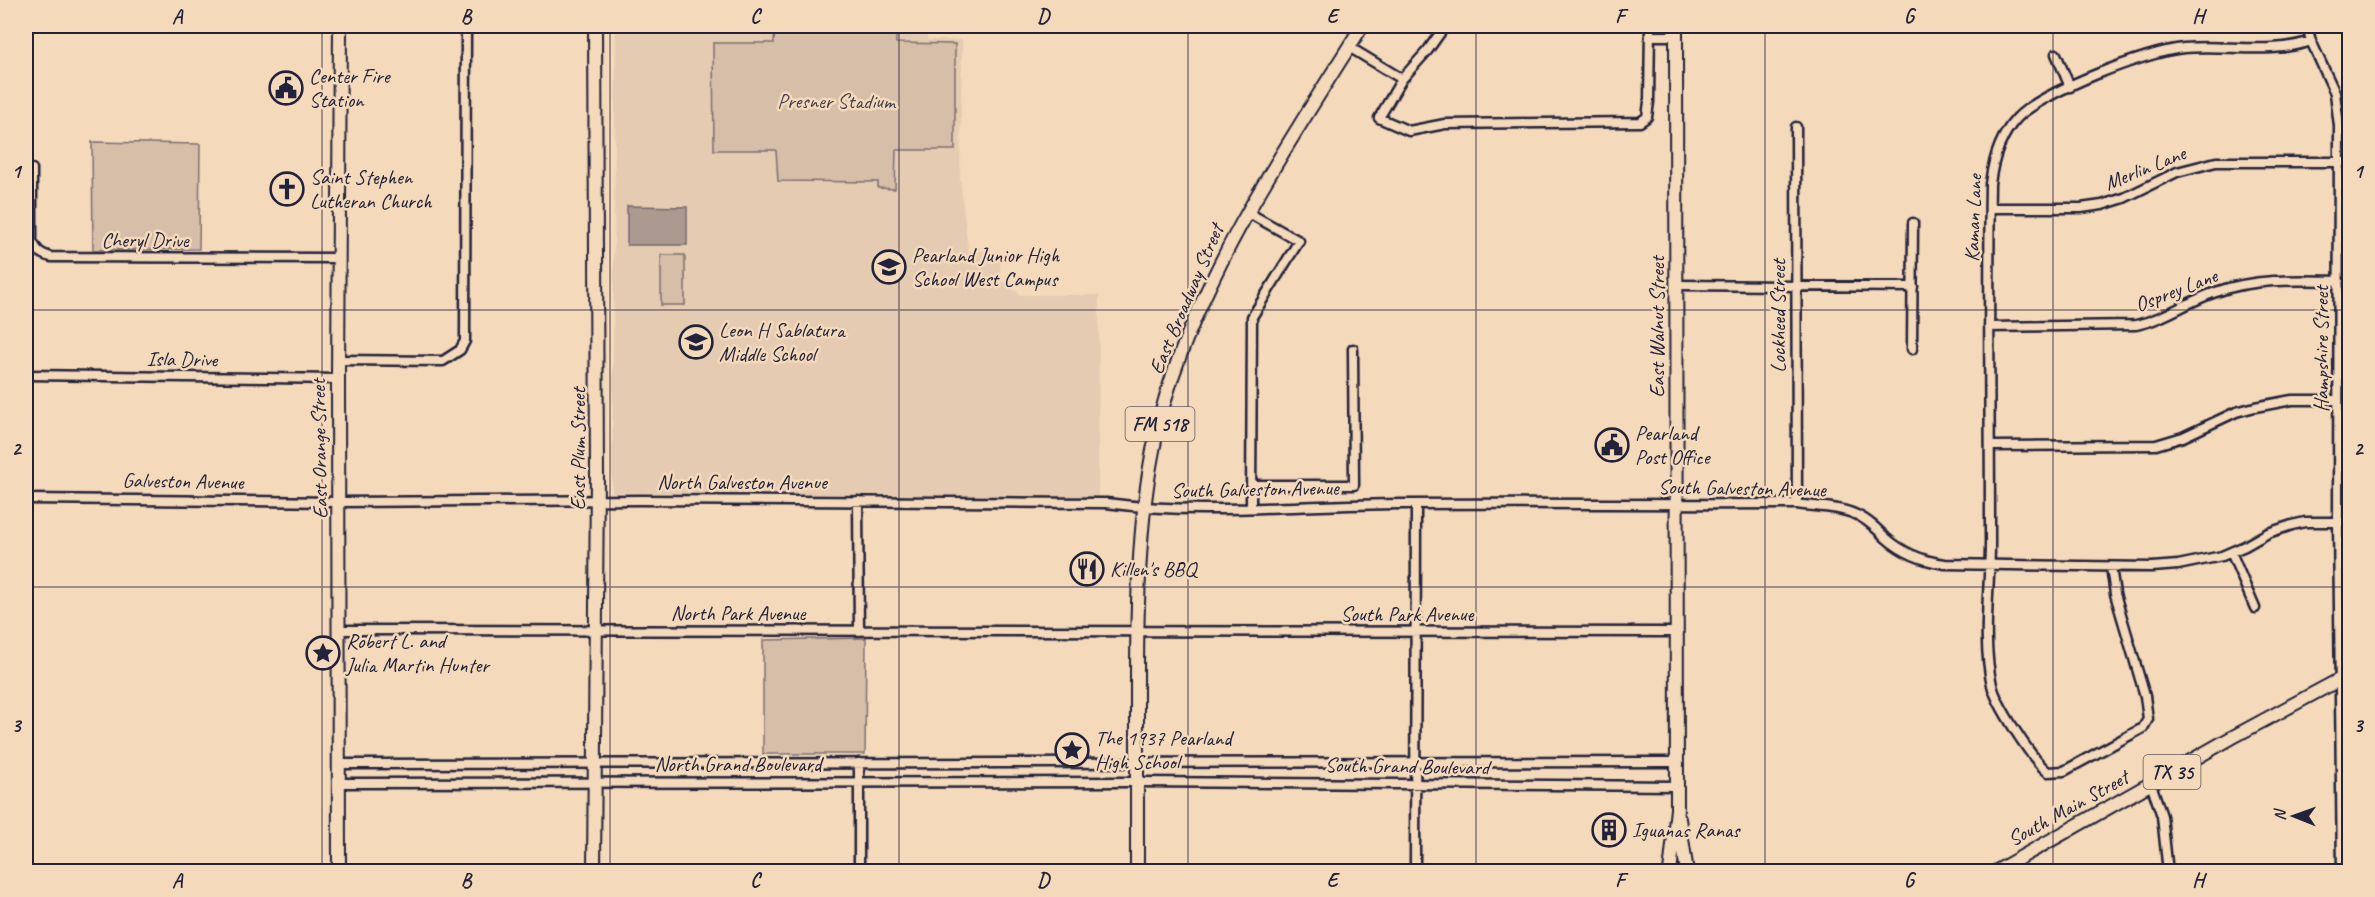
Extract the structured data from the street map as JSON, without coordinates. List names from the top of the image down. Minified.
{"streets":{"street":["Merlin Lane","Kaman Lane","Cheryl Drive","Osprey Lane","East Broadway Street","Lockheed Street","East Walnut Street","Hampshire Street","Isla Drive","FM 518","East Orange Street","East Plum Street","Galveston Avenue","North Galveston Avenue","South Galveston Avenue","North Park Avenue","South Park Avenue","North Grand Boulevard","South Grand Boulevard","TX 35","South Main Street"]},"crossings":[["Merlin Lane","Kaman Lane"],["Merlin Lane","Hampshire Street"],["Kaman Lane","Osprey Lane"],["Kaman Lane","Hampshire Street"],["Kaman Lane","South Galveston Avenue"],["Cheryl Drive","East Orange Street"],["Osprey Lane","Hampshire Street"],["East Broadway Street","North Galveston Avenue"],["East Broadway Street","South Galveston Avenue"],["East Broadway Street","North Park Avenue"],["East Broadway Street","South Park Avenue"],["East Broadway Street","North Grand Boulevard"],["East Broadway Street","South Grand Boulevard"],["Lockheed Street","South Galveston Avenue"],["East Walnut Street","South Galveston Avenue"],["East Walnut Street","South Park Avenue"],["East Walnut Street","South Grand Boulevard"],["Hampshire Street","South Galveston Avenue"],["Hampshire Street","South Main Street"],["Isla Drive","East Orange Street"],["East Orange Street","Galveston Avenue"],["East Orange Street","North Galveston Avenue"],["East Orange Street","North Park Avenue"],["East Orange Street","North Grand Boulevard"],["East Plum Street","North Galveston Avenue"],["East Plum Street","North Park Avenue"],["East Plum Street","North Grand Boulevard"],["Galveston Avenue","North Galveston Avenue"],["North Galveston Avenue","South Galveston Avenue"],["North Park Avenue","South Park Avenue"],["North Grand Boulevard","South Grand Boulevard"]],"parks":["Presner Stadium"],"places":{"public building":["Center Fire Station","Pearland Post Office"],"church":["Saint Stephen Lutheran Church"],"school or university":["Pearland Junior High School West Campus","Leon H Sablatura Middle School"],"restaurant":["Killen's BBQ"],"place":["Robert L. and Julia Martin Hunter","The 1937 Pearland High School"],"building":["Iguanas Ranas"]},"north":"left","grid":{"columns":["A","B","C","D","E","F","G","H"],"rows":["1","2","3"]}}
